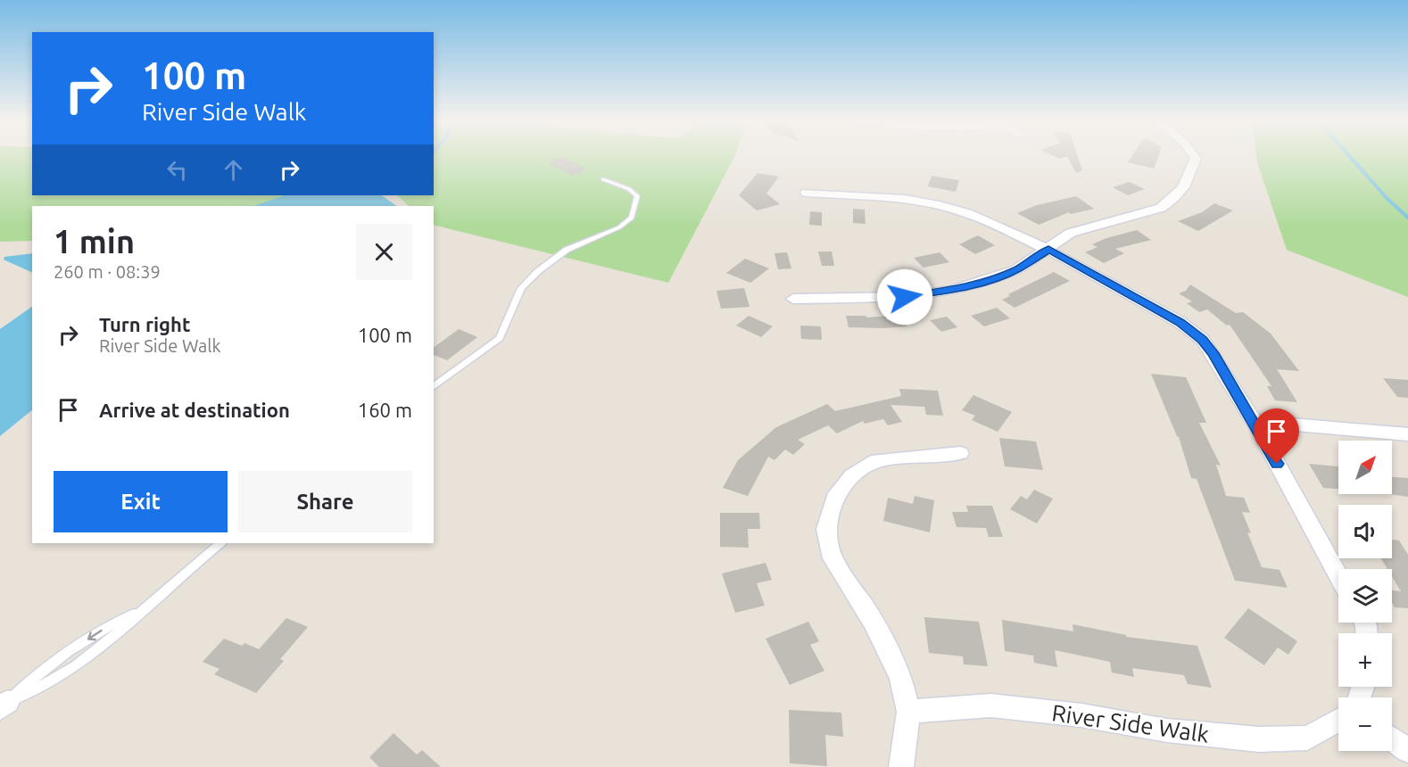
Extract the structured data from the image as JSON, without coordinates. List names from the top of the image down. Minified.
{"streets":{"street":["River Side Walk"]},"north":"top right","page":{"turn":["100 m","River Side Walk"],"heading":["1 min","260 m · 08:39"],"list":[{"name":"Turn right","note":"River Side Walk","value":"100 m"},{"name":"Arrive at destination","value":"160 m"}],"map_buttons":["+","−"],"buttons":["Exit","Share"]}}
